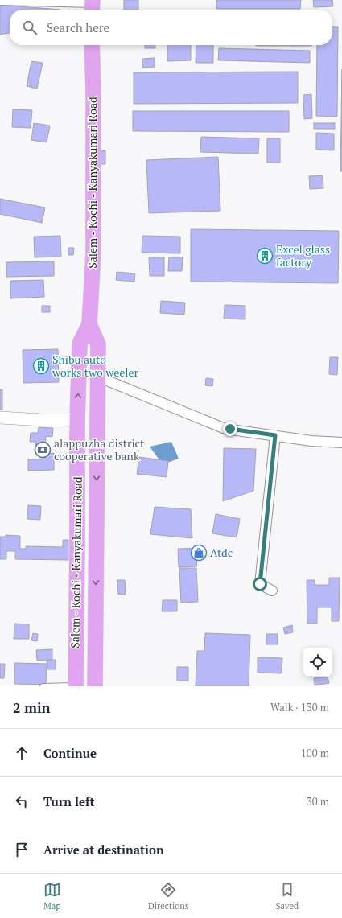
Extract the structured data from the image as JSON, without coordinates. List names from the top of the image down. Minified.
{"streets":{"highway":["Salem - Kochi - Kanyakumari Road"]},"places":{"building":["Excel glass factory","Shibu auto works two weeler"],"bank":["alappuzha district cooperative bank"],"shop":["Atdc"]},"page":{"search":"Search here","heading":["2 min","Walk · 130 m"],"list":[["Continue","100 m"],["Turn left","30 m"],"Arrive at destination"],"nav":["Map","Directions","Saved"]}}
